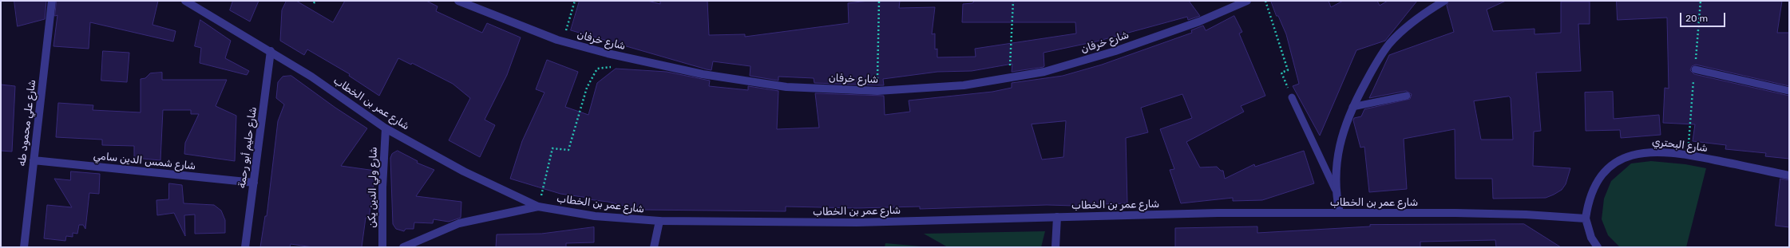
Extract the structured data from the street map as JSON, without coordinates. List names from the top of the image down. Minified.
{"streets":{"street":["شارع خرفان","شارع عمر بن الخطاب","شارع علي محمود طه","شارع البحتري","شارع حليم أبو رحمة","شارع شمس الدين سامي","شارع ولي الدين يكن"]},"crossings":[["شارع عمر بن الخطاب","شارع البحتري"],["شارع عمر بن الخطاب","شارع حليم أبو رحمة"],["شارع عمر بن الخطاب","شارع ولي الدين يكن"],["شارع علي محمود طه","شارع شمس الدين سامي"],["شارع حليم أبو رحمة","شارع شمس الدين سامي"]],"scale_bar":"20 m"}
